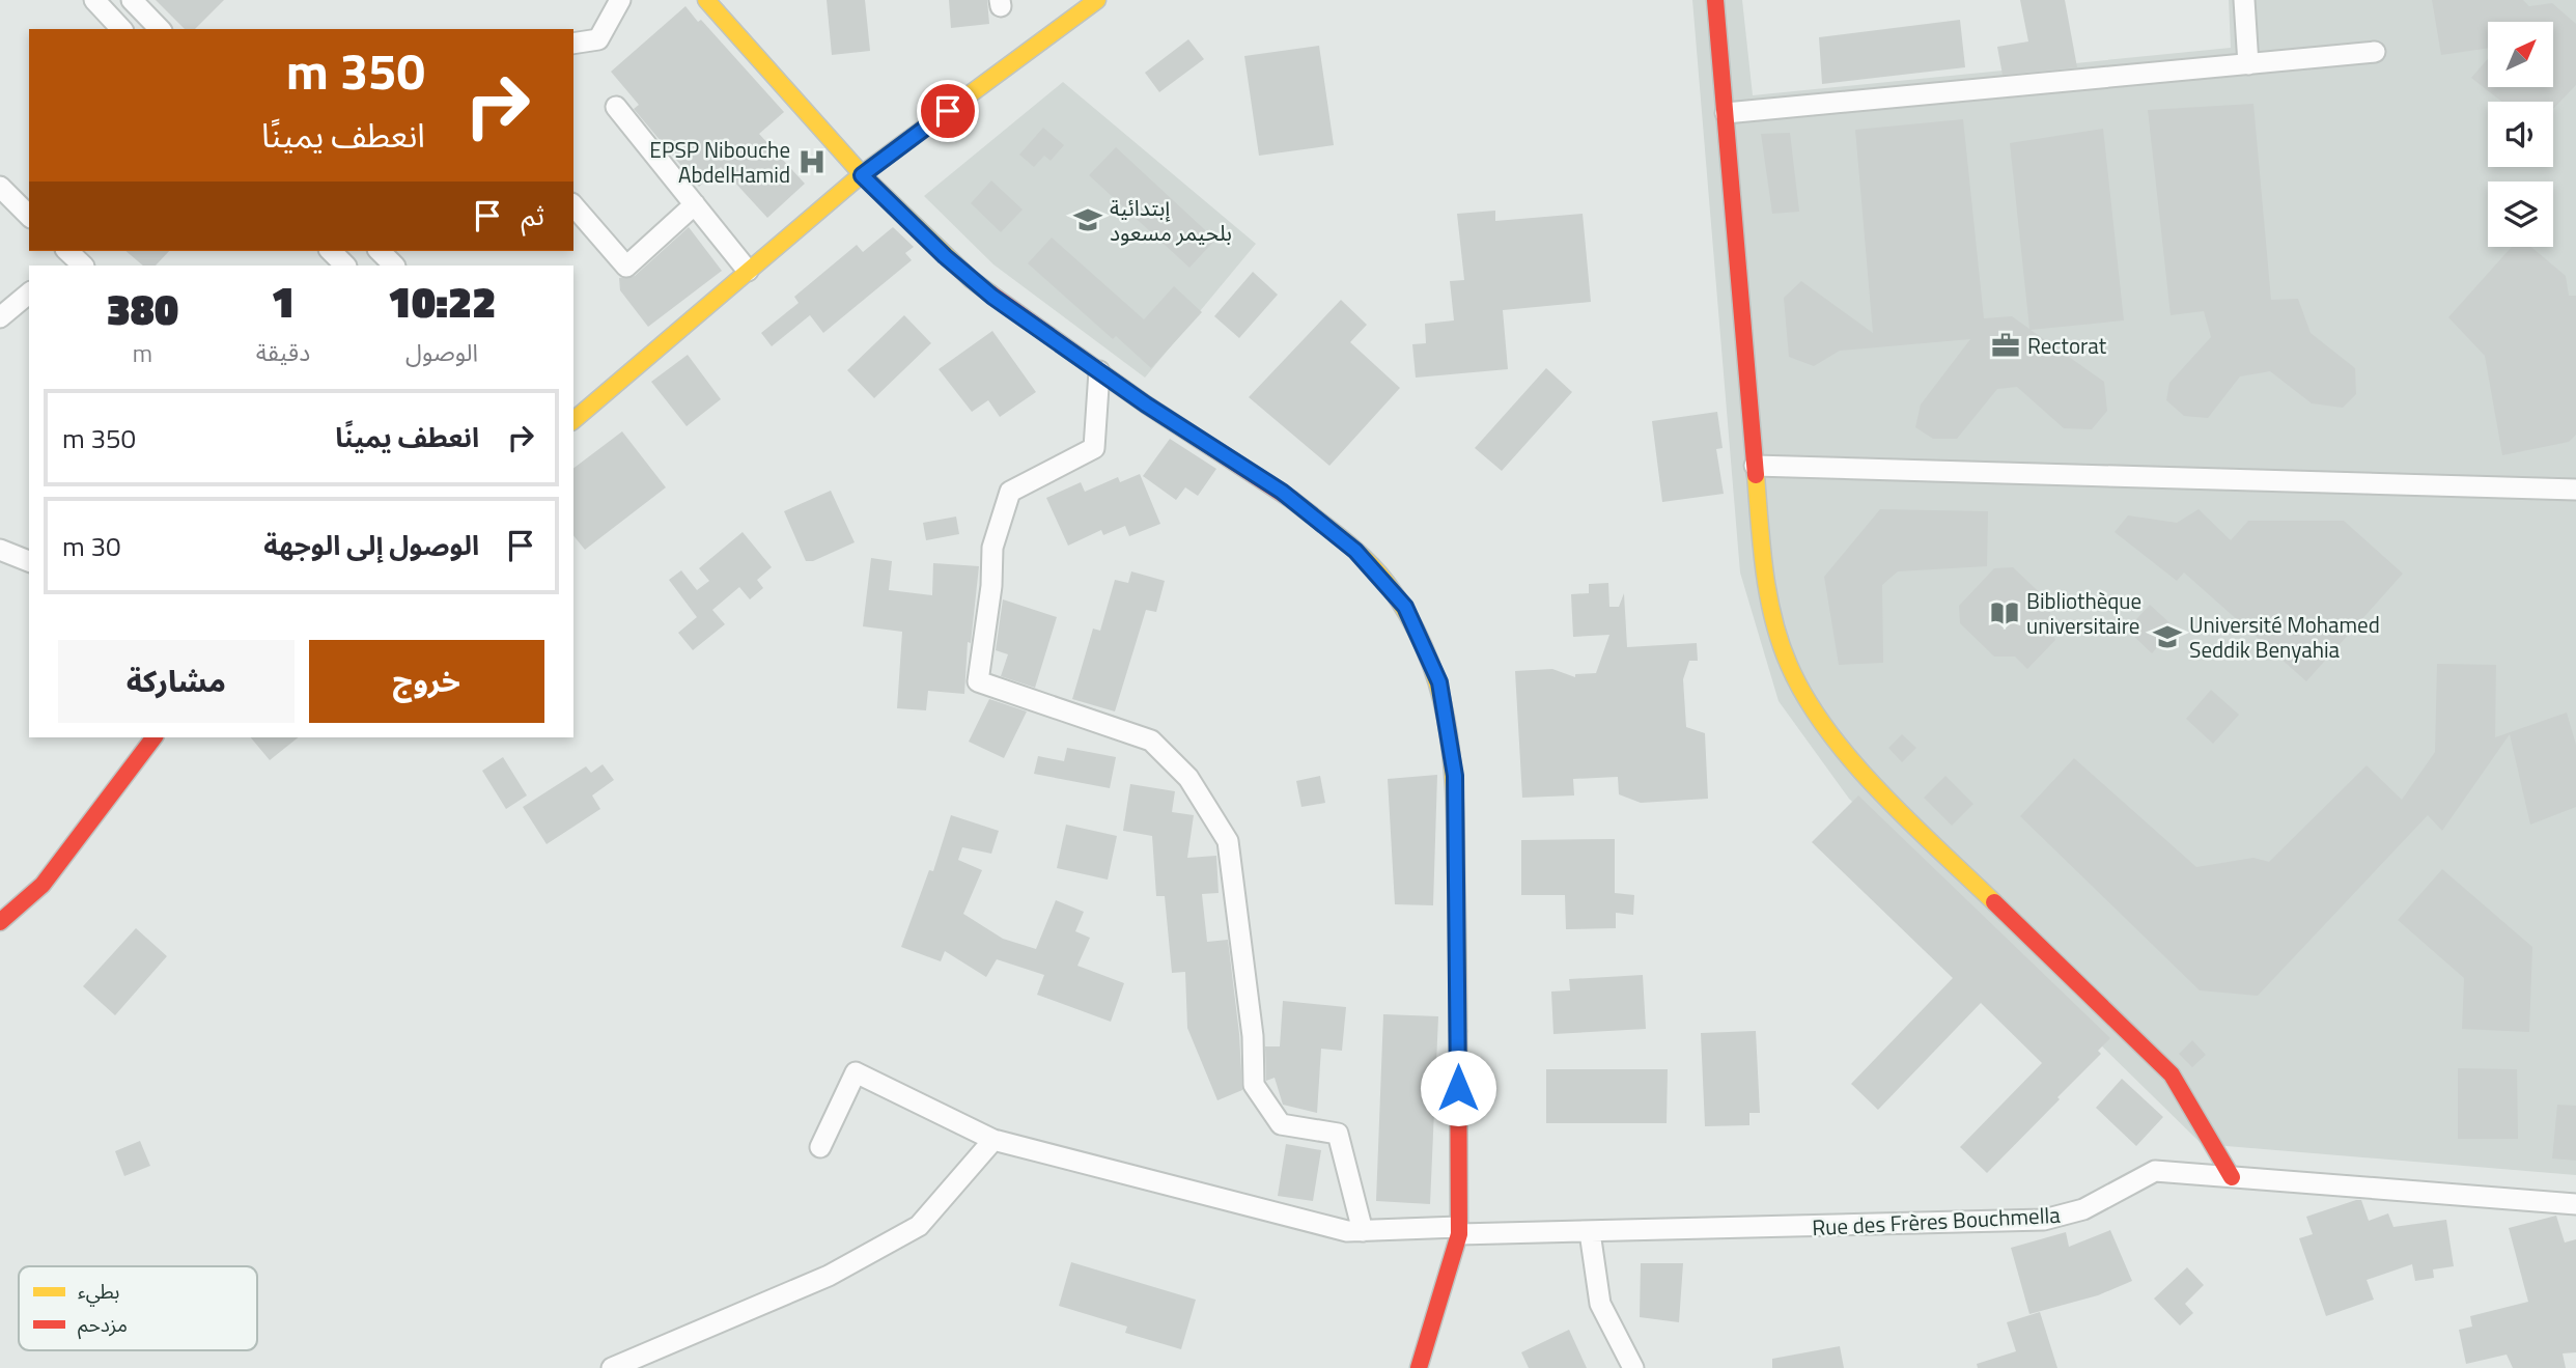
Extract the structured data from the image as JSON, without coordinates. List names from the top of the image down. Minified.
{"streets":{"street":["Rue des Frères Bouchmella"]},"places":{"hospital":["EPSP Nibouche AbdelHamid"],"school or university":["إبتدائية بلحيمر مسعود","Université Mohamed Seddik Benyahia"],"office":["Rectorat"],"library":["Bibliothèque universitaire"]},"legend":["بطيء","مزدحم"],"north":"top right","page":{"turn":["350 m","انعطف يمينًا"],"then":"ثم","eta":["10:22","الوصول","1","دقيقة","380","m"],"list":[{"name":"انعطف يمينًا","value":"350 m"},{"name":"الوصول إلى الوجهة","value":"30 m"}],"buttons":["خروج","مشاركة"]}}
